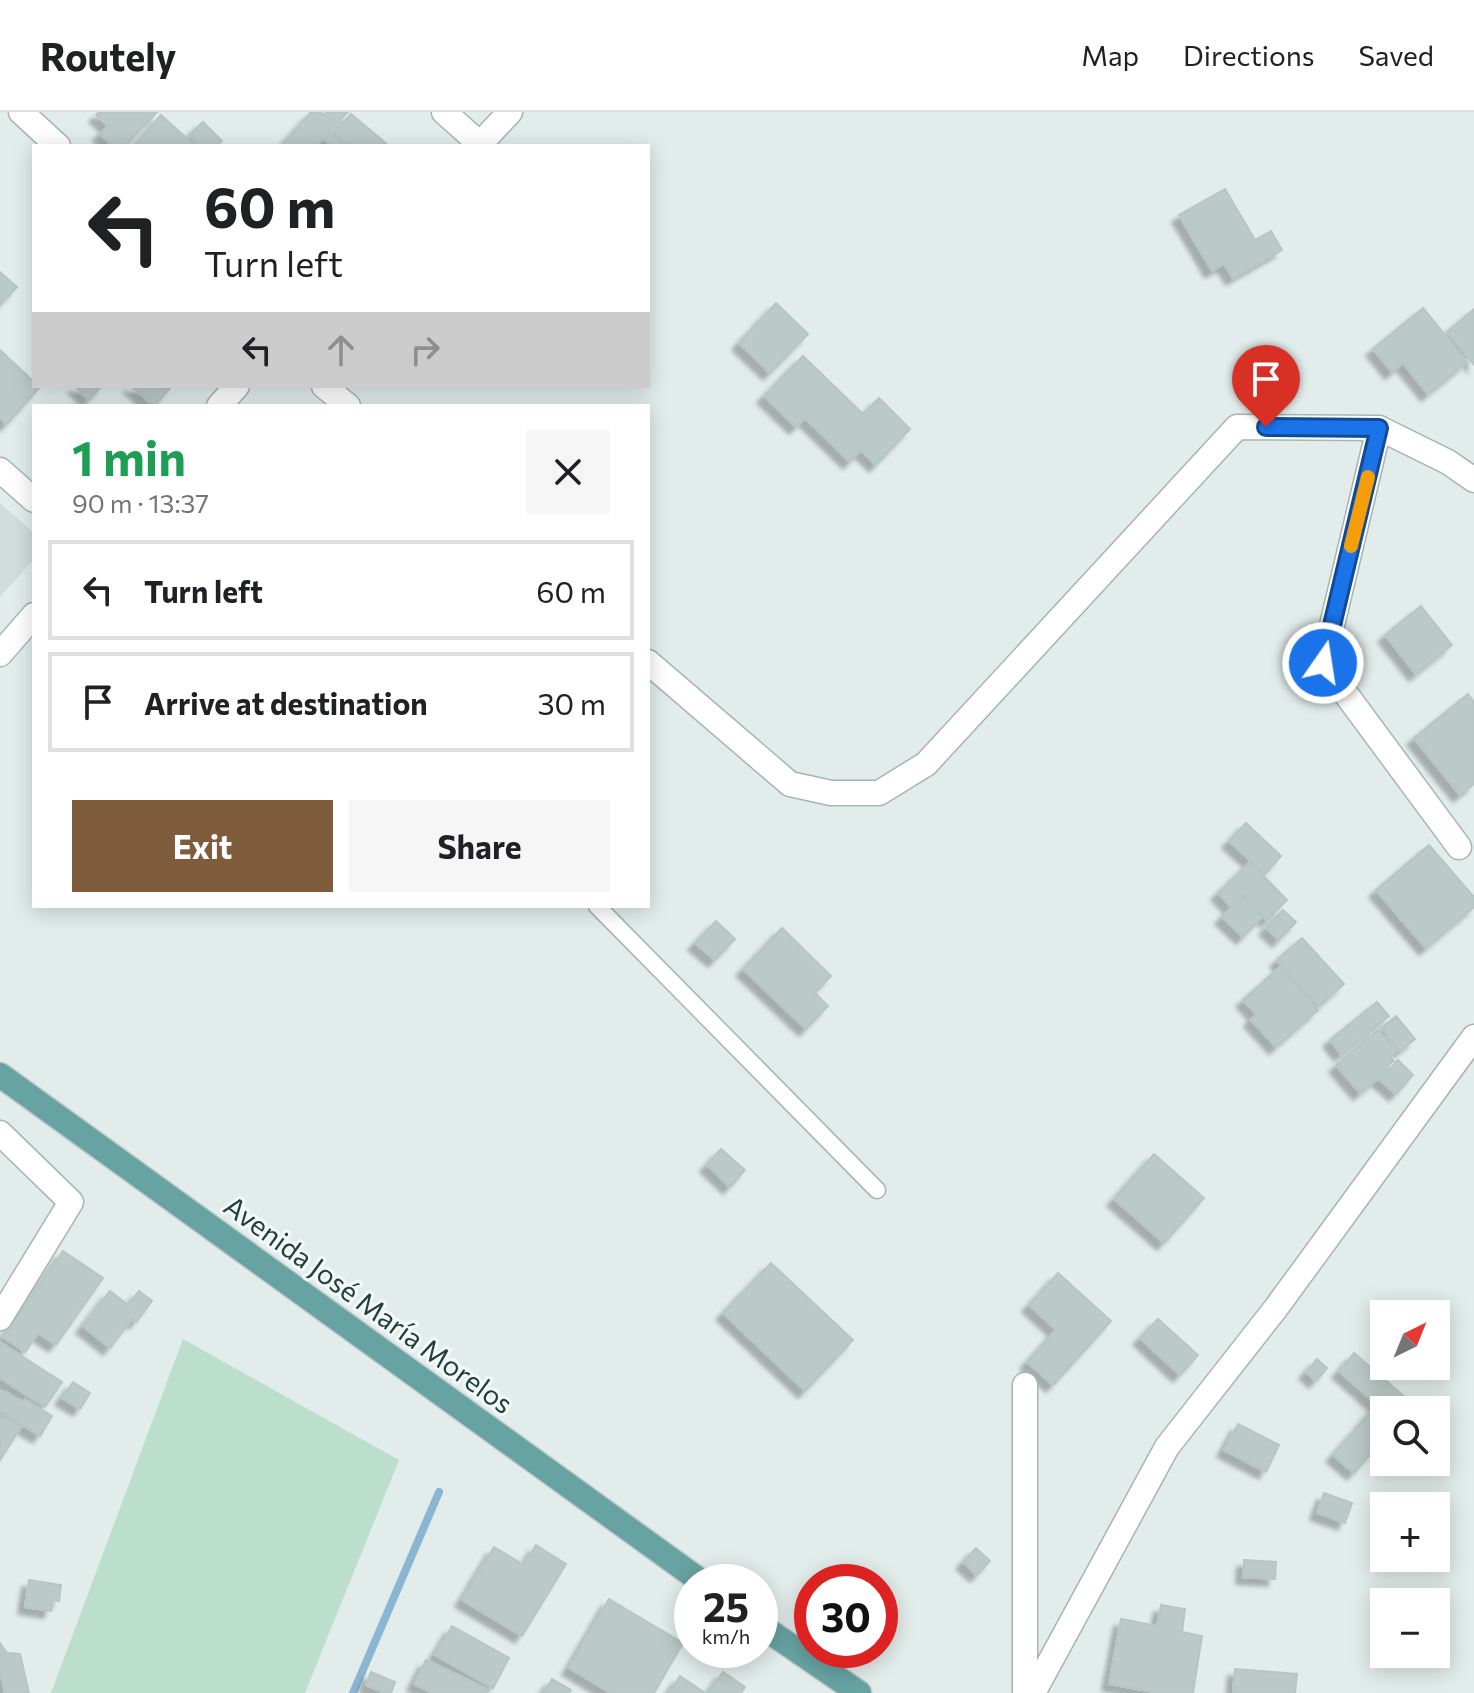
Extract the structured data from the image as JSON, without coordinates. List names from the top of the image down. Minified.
{"streets":{"main road":["Avenida José María Morelos"]},"north":"top right","page":{"header":"Routely","nav":["Map","Directions","Saved"],"turn":["60 m","Turn left"],"heading":["1 min","90 m · 13:37"],"list":[{"name":"Turn left","value":"60 m"},{"name":"Arrive at destination","value":"30 m"}],"buttons":["Exit","Share"],"map_buttons":["+","−"],"speed":"25 km/h","limit":"30"}}
